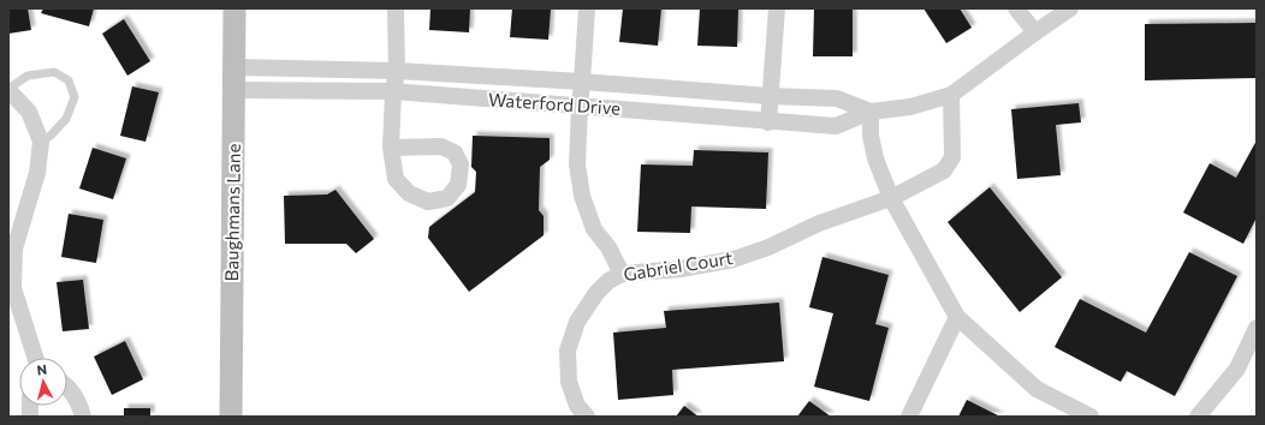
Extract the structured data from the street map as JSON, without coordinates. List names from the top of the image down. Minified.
{"streets":{"main road":["Baughmans Lane"],"street":["Waterford Drive","Gabriel Court"]},"crossings":[["Waterford Drive","Baughmans Lane"],["Waterford Drive","Gabriel Court"]],"north":"top"}
